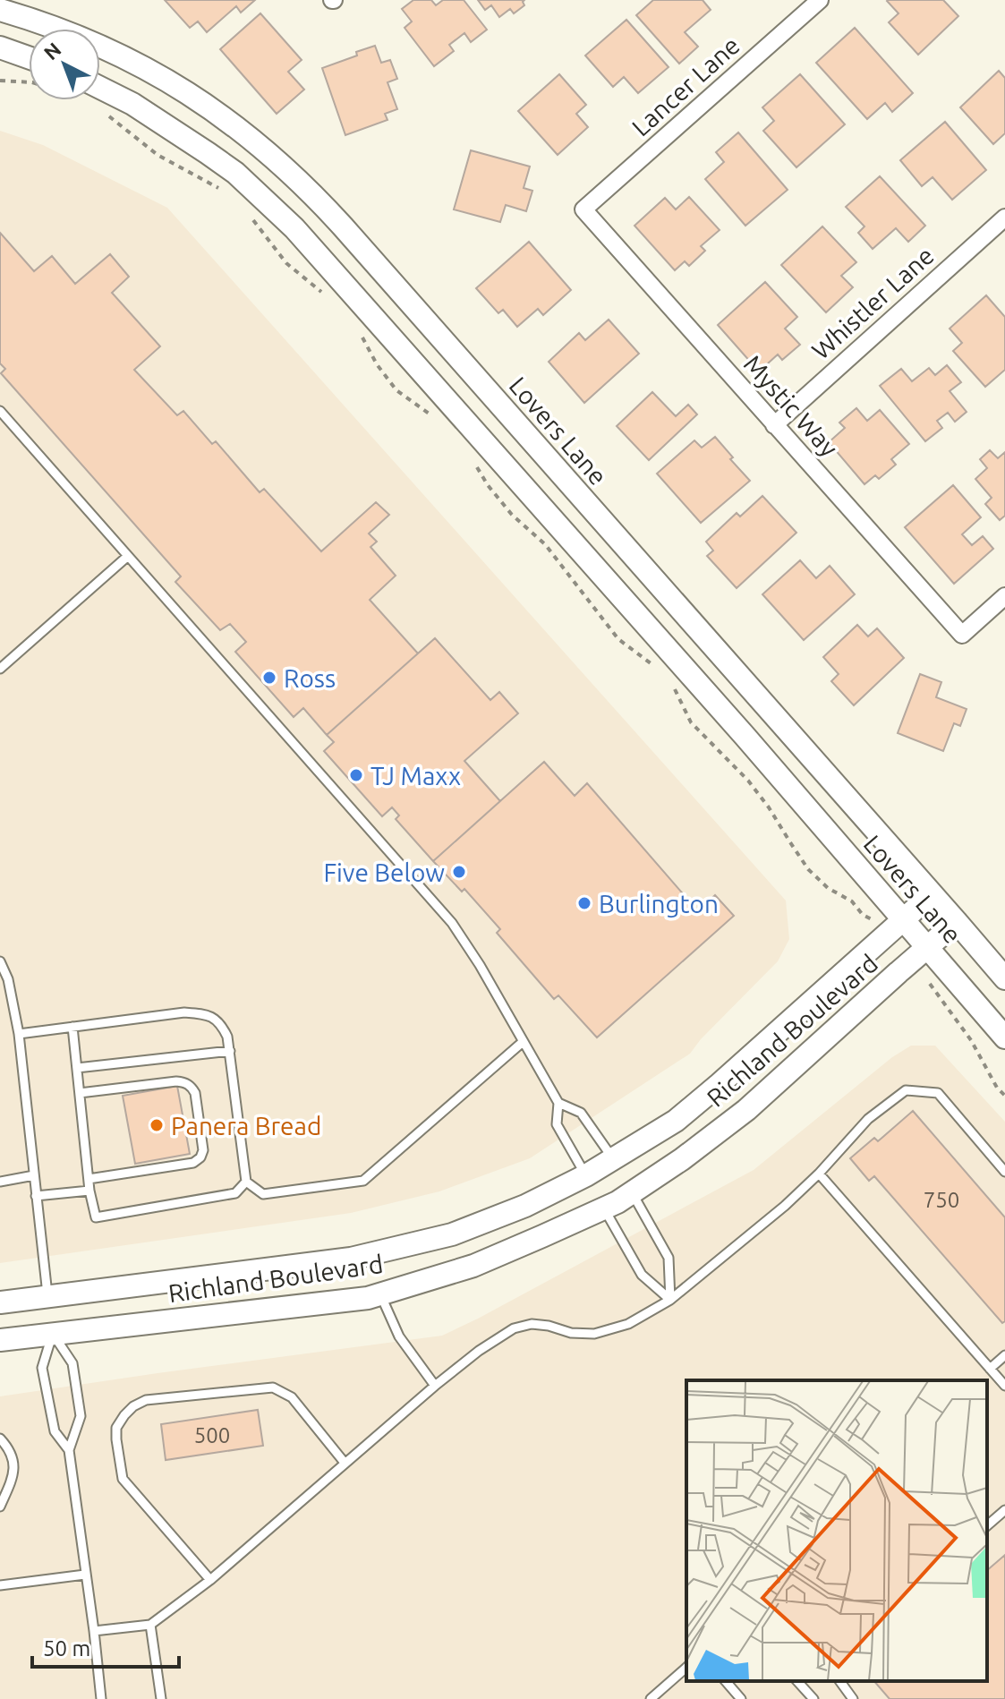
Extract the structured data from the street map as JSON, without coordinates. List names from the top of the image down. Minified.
{"streets":{"street":["Lancer Lane","Whistler Lane","Mystic Way","Lovers Lane","Richland Boulevard"]},"crossings":[["Lancer Lane","Mystic Way"],["Whistler Lane","Mystic Way"],["Lovers Lane","Richland Boulevard"]],"places":["Ross","TJ Maxx","Five Below","Burlington","Panera Bread"],"house_numbers":["750","500"],"scale_bar":"50 m","north":"top left"}
